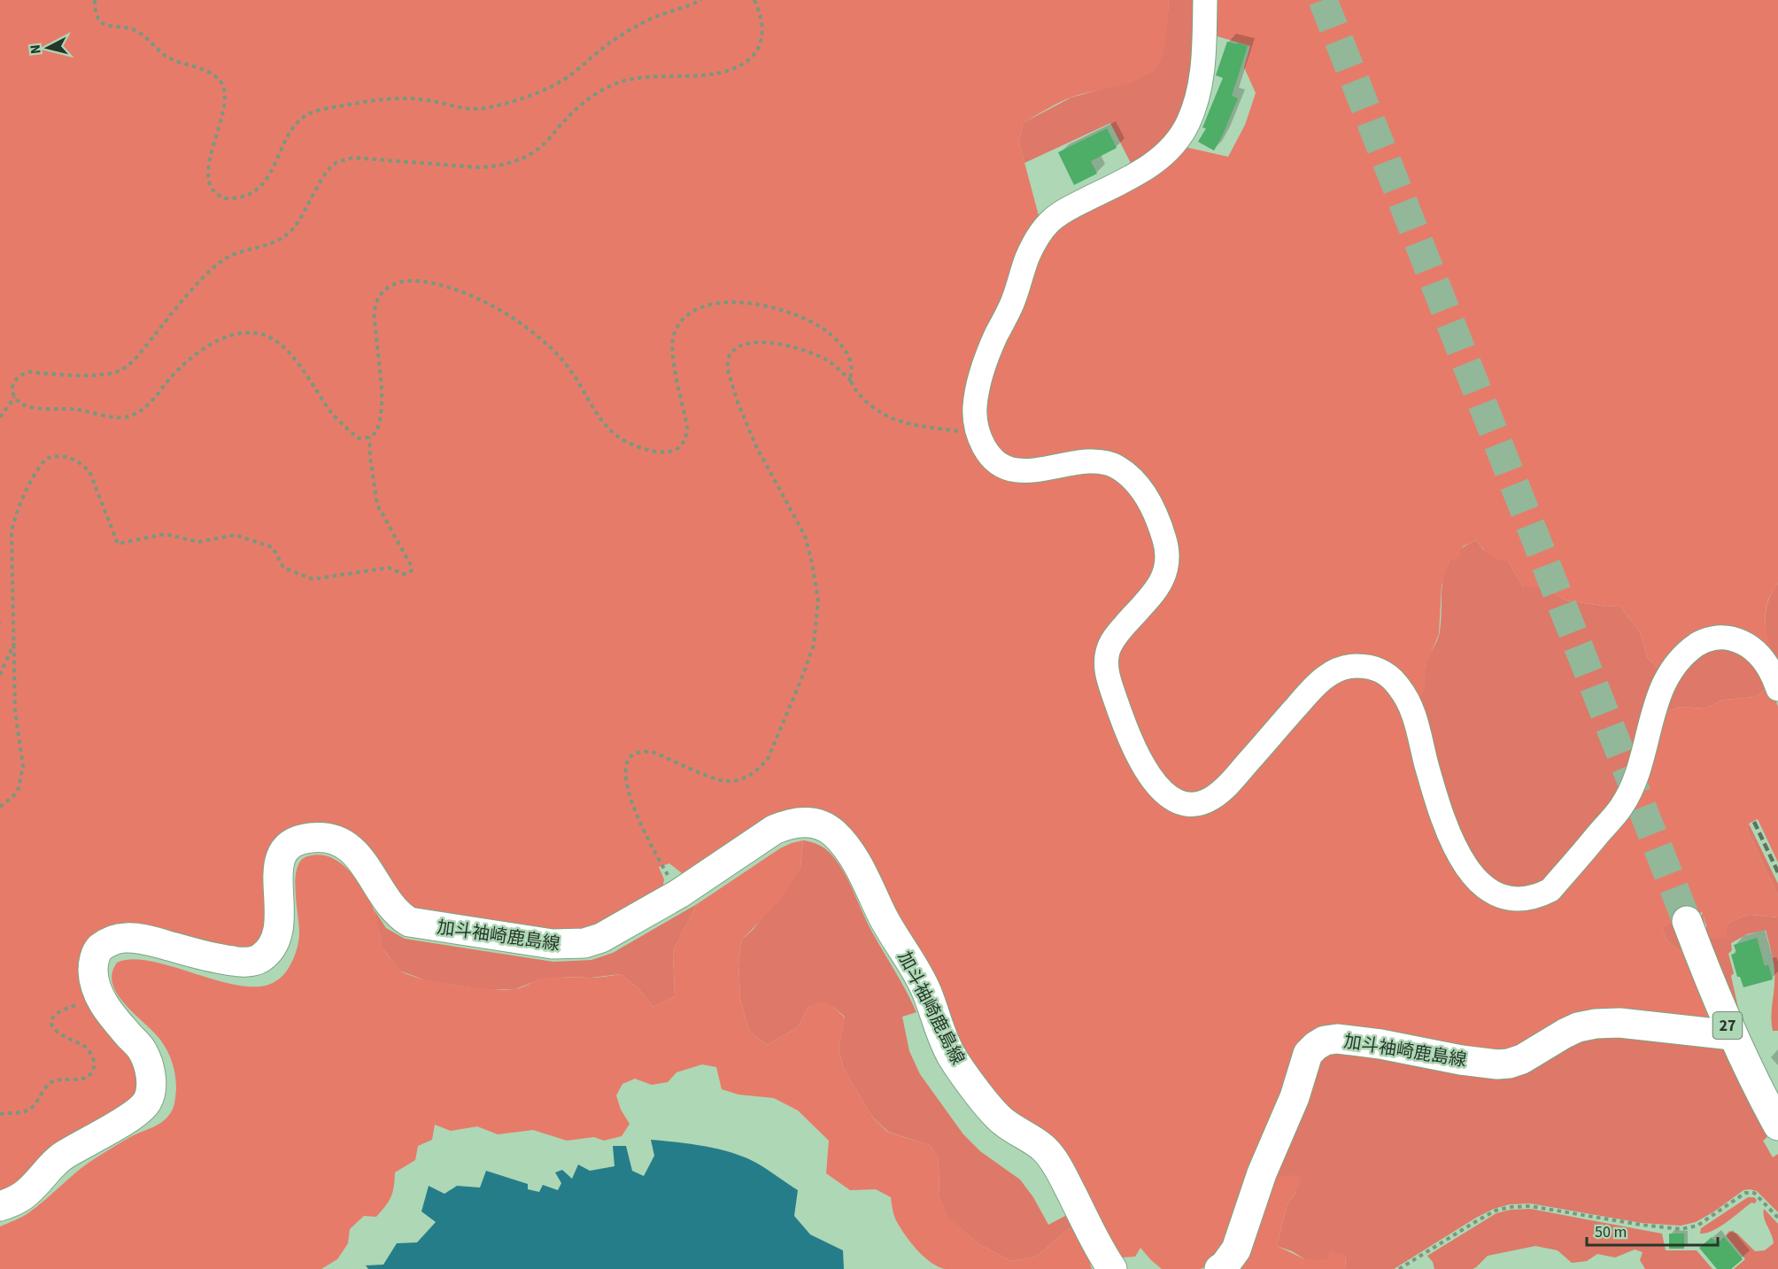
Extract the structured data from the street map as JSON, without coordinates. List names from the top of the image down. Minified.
{"streets":{"main road":["加斗袖崎鹿島線","27"]},"crossings":[["加斗袖崎鹿島線","27"]],"scale_bar":"50 m","north":"left"}
